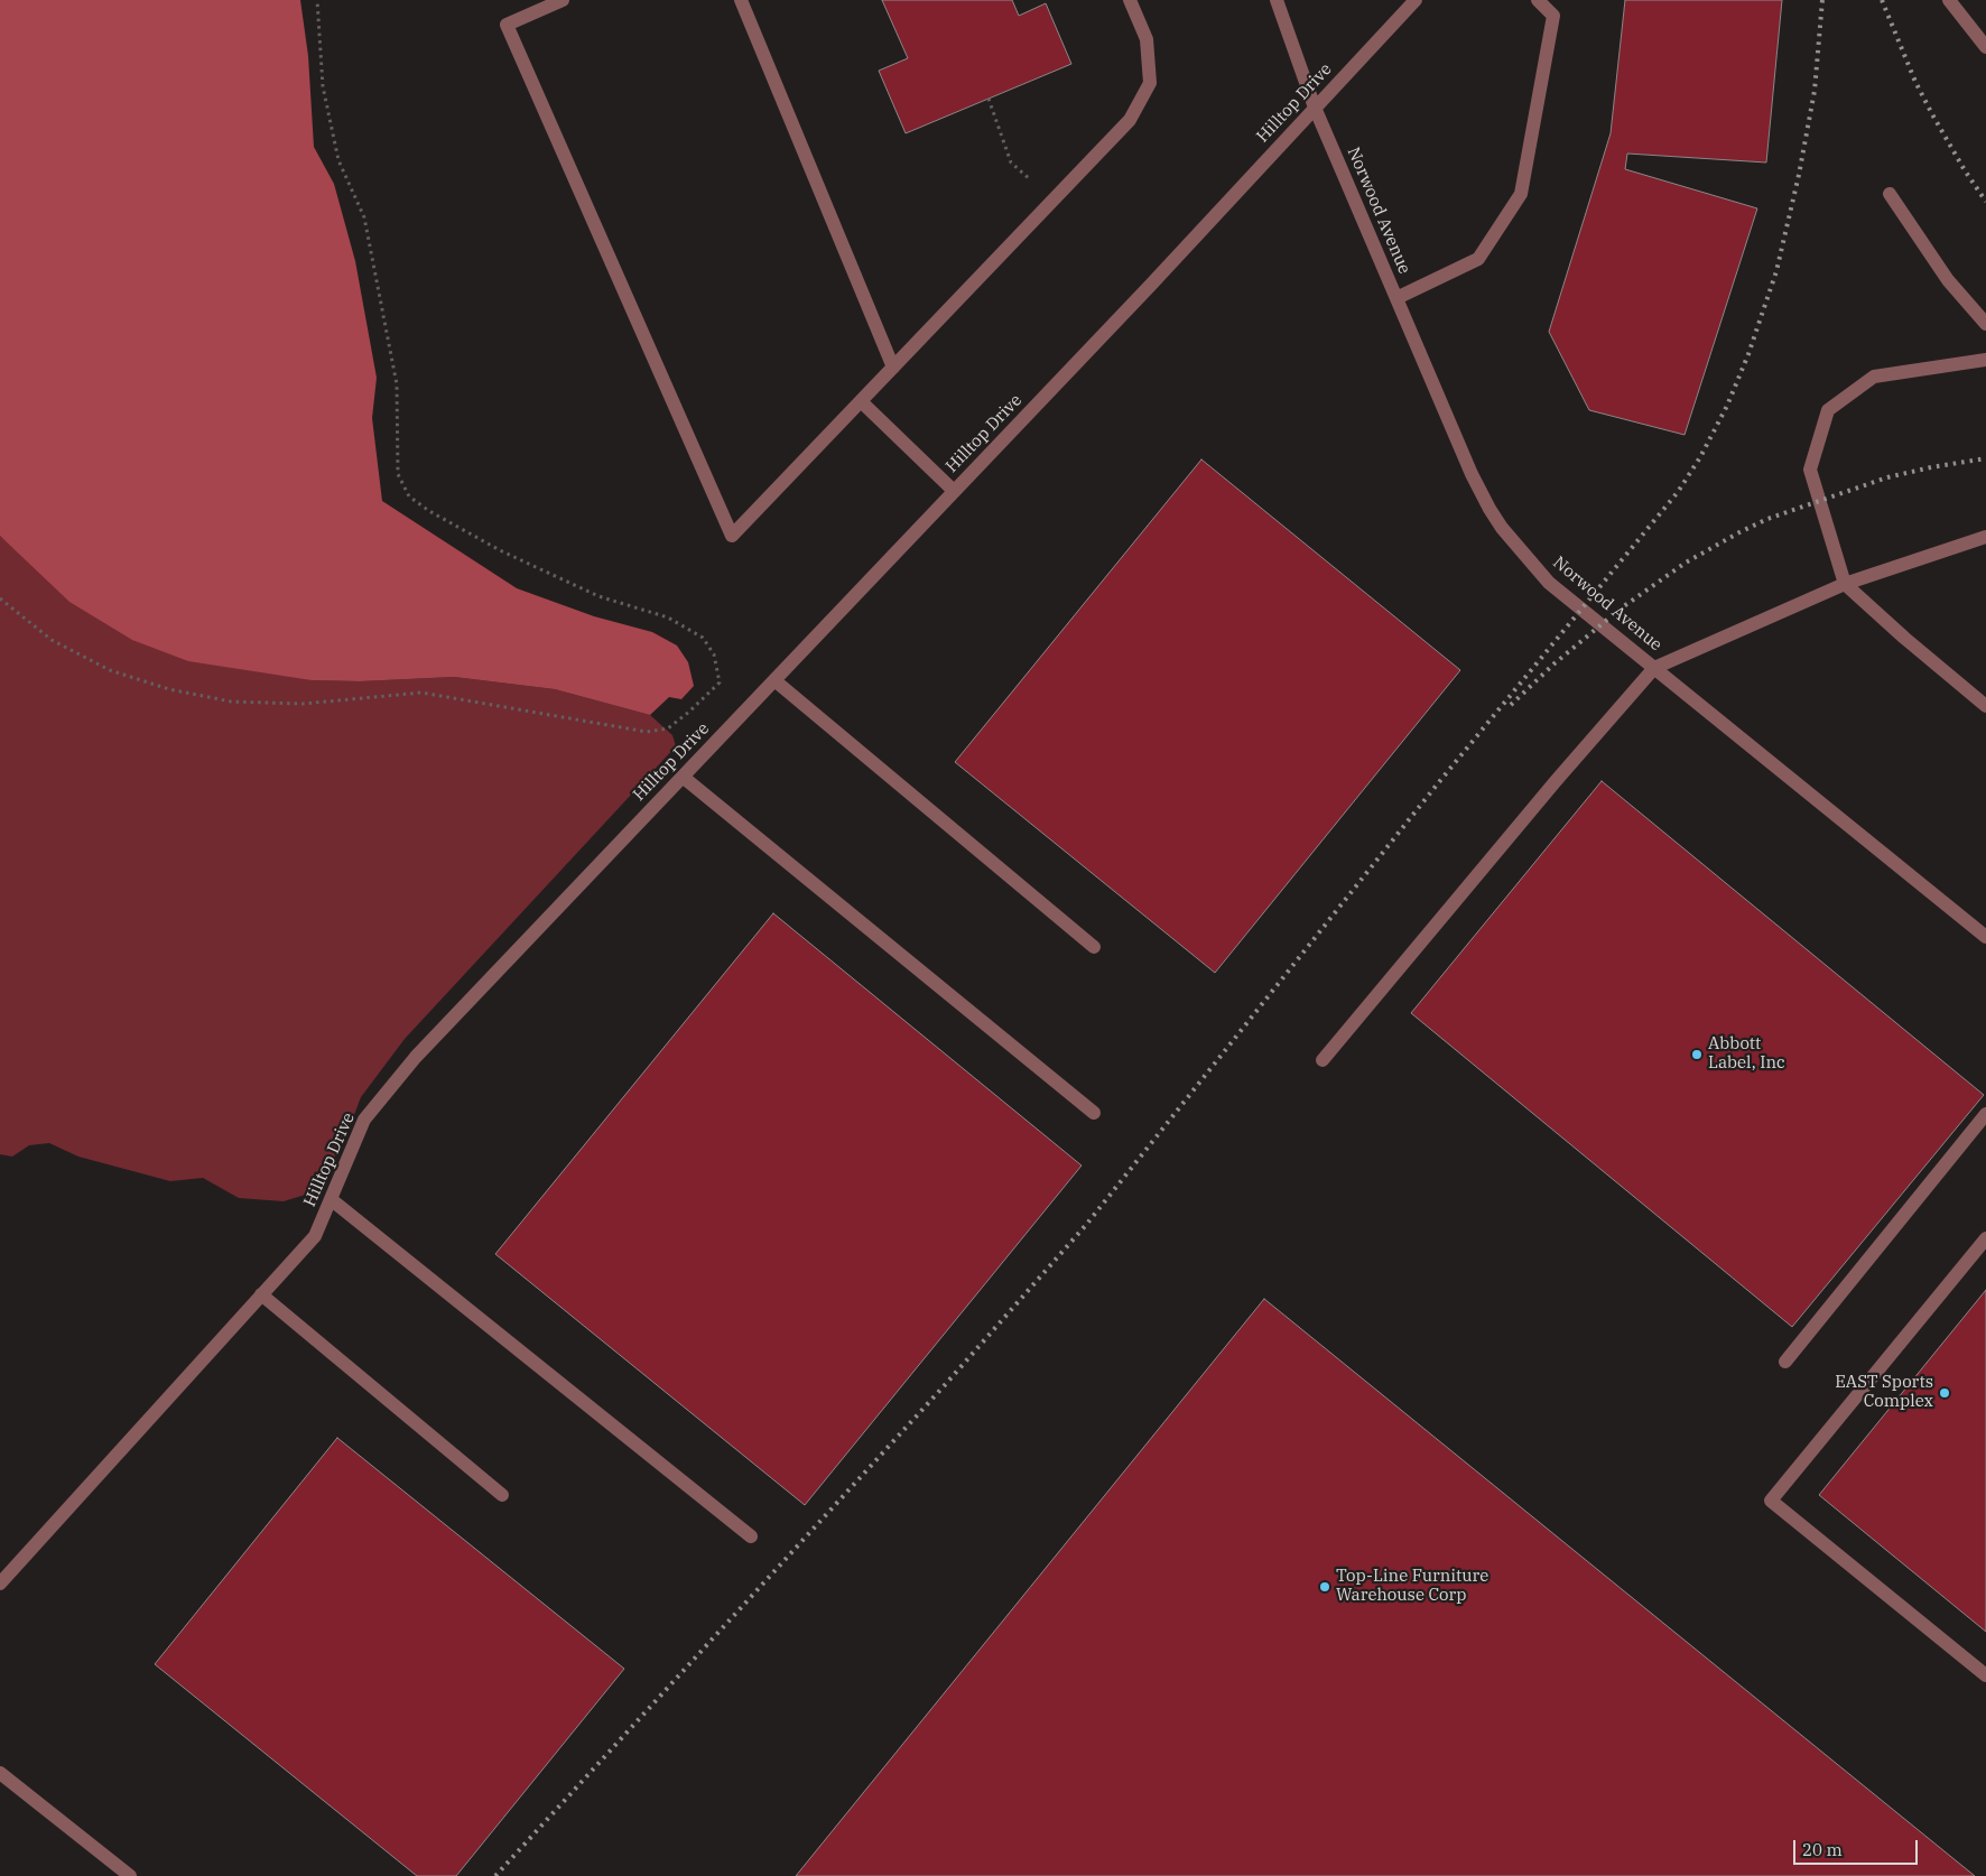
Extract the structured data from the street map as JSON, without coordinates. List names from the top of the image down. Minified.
{"streets":{"street":["Hilltop Drive","Norwood Avenue"]},"crossings":[["Hilltop Drive","Norwood Avenue"]],"places":["Abbott Label, Inc","EAST Sports Complex","Top-Line Furniture Warehouse Corp"],"scale_bar":"20 m"}
